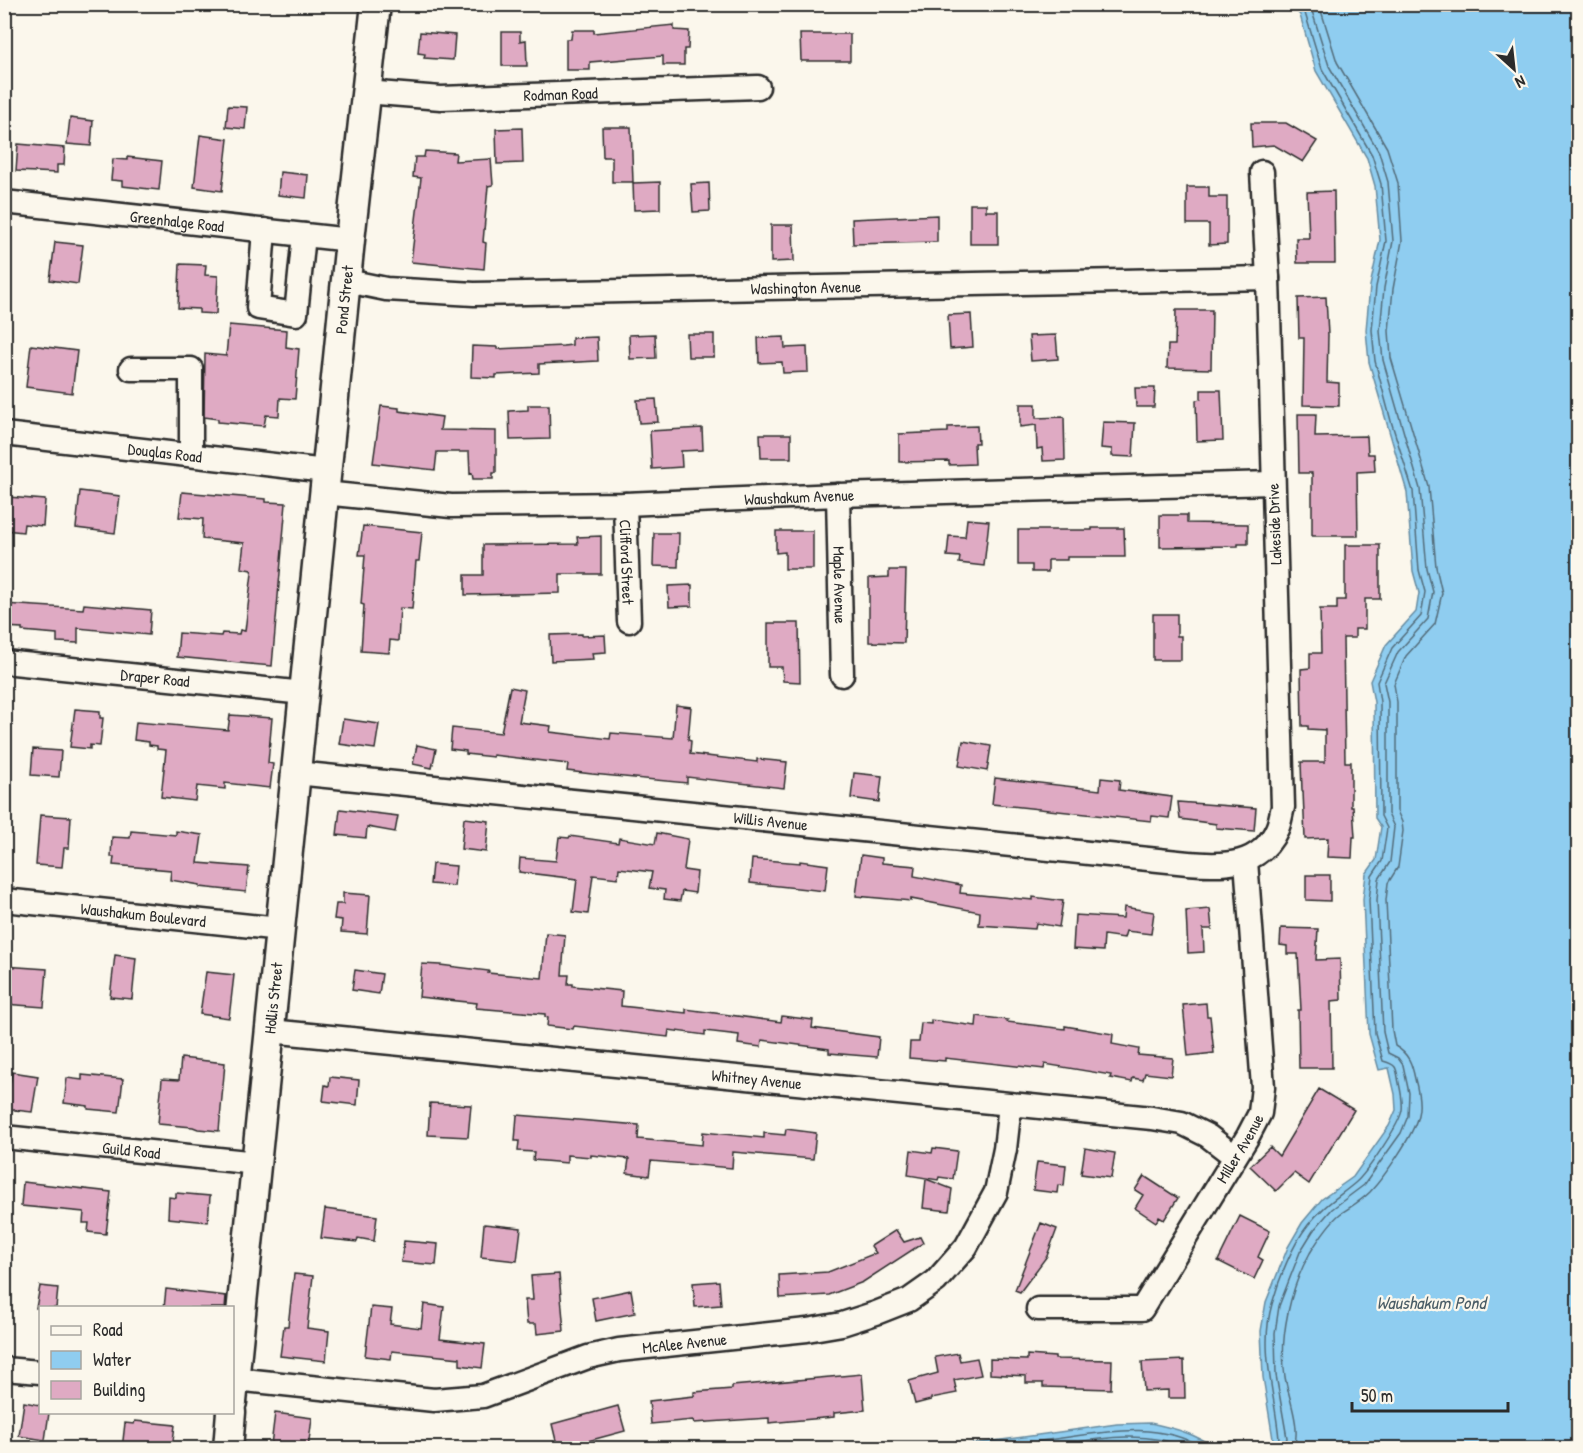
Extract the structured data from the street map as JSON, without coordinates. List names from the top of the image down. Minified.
{"streets":{"main road":["Pond Street","Hollis Street"],"street":["Rodman Road","Greenhalge Road","Washington Avenue","Douglas Road","Waushakum Avenue","Lakeside Drive","Clifford Street","Maple Avenue","Draper Road","Willis Avenue","Waushakum Boulevard","Whitney Avenue","Miller Avenue","Guild Road","McAlee Avenue"]},"crossings":[["Rodman Road","Pond Street"],["Greenhalge Road","Pond Street"],["Washington Avenue","Pond Street"],["Washington Avenue","Lakeside Drive"],["Pond Street","Douglas Road"],["Pond Street","Waushakum Avenue"],["Pond Street","Hollis Street"],["Douglas Road","Waushakum Avenue"],["Waushakum Avenue","Lakeside Drive"],["Waushakum Avenue","Clifford Street"],["Waushakum Avenue","Maple Avenue"],["Lakeside Drive","Willis Avenue"],["Lakeside Drive","Miller Avenue"],["Draper Road","Hollis Street"],["Willis Avenue","Hollis Street"],["Willis Avenue","Miller Avenue"],["Waushakum Boulevard","Hollis Street"],["Hollis Street","Whitney Avenue"],["Hollis Street","Guild Road"],["Whitney Avenue","Miller Avenue"],["Whitney Avenue","McAlee Avenue"]],"water":["Waushakum Pond"],"legend":["Road","Water","Building"],"scale_bar":"50 m","north":"bottom right"}
